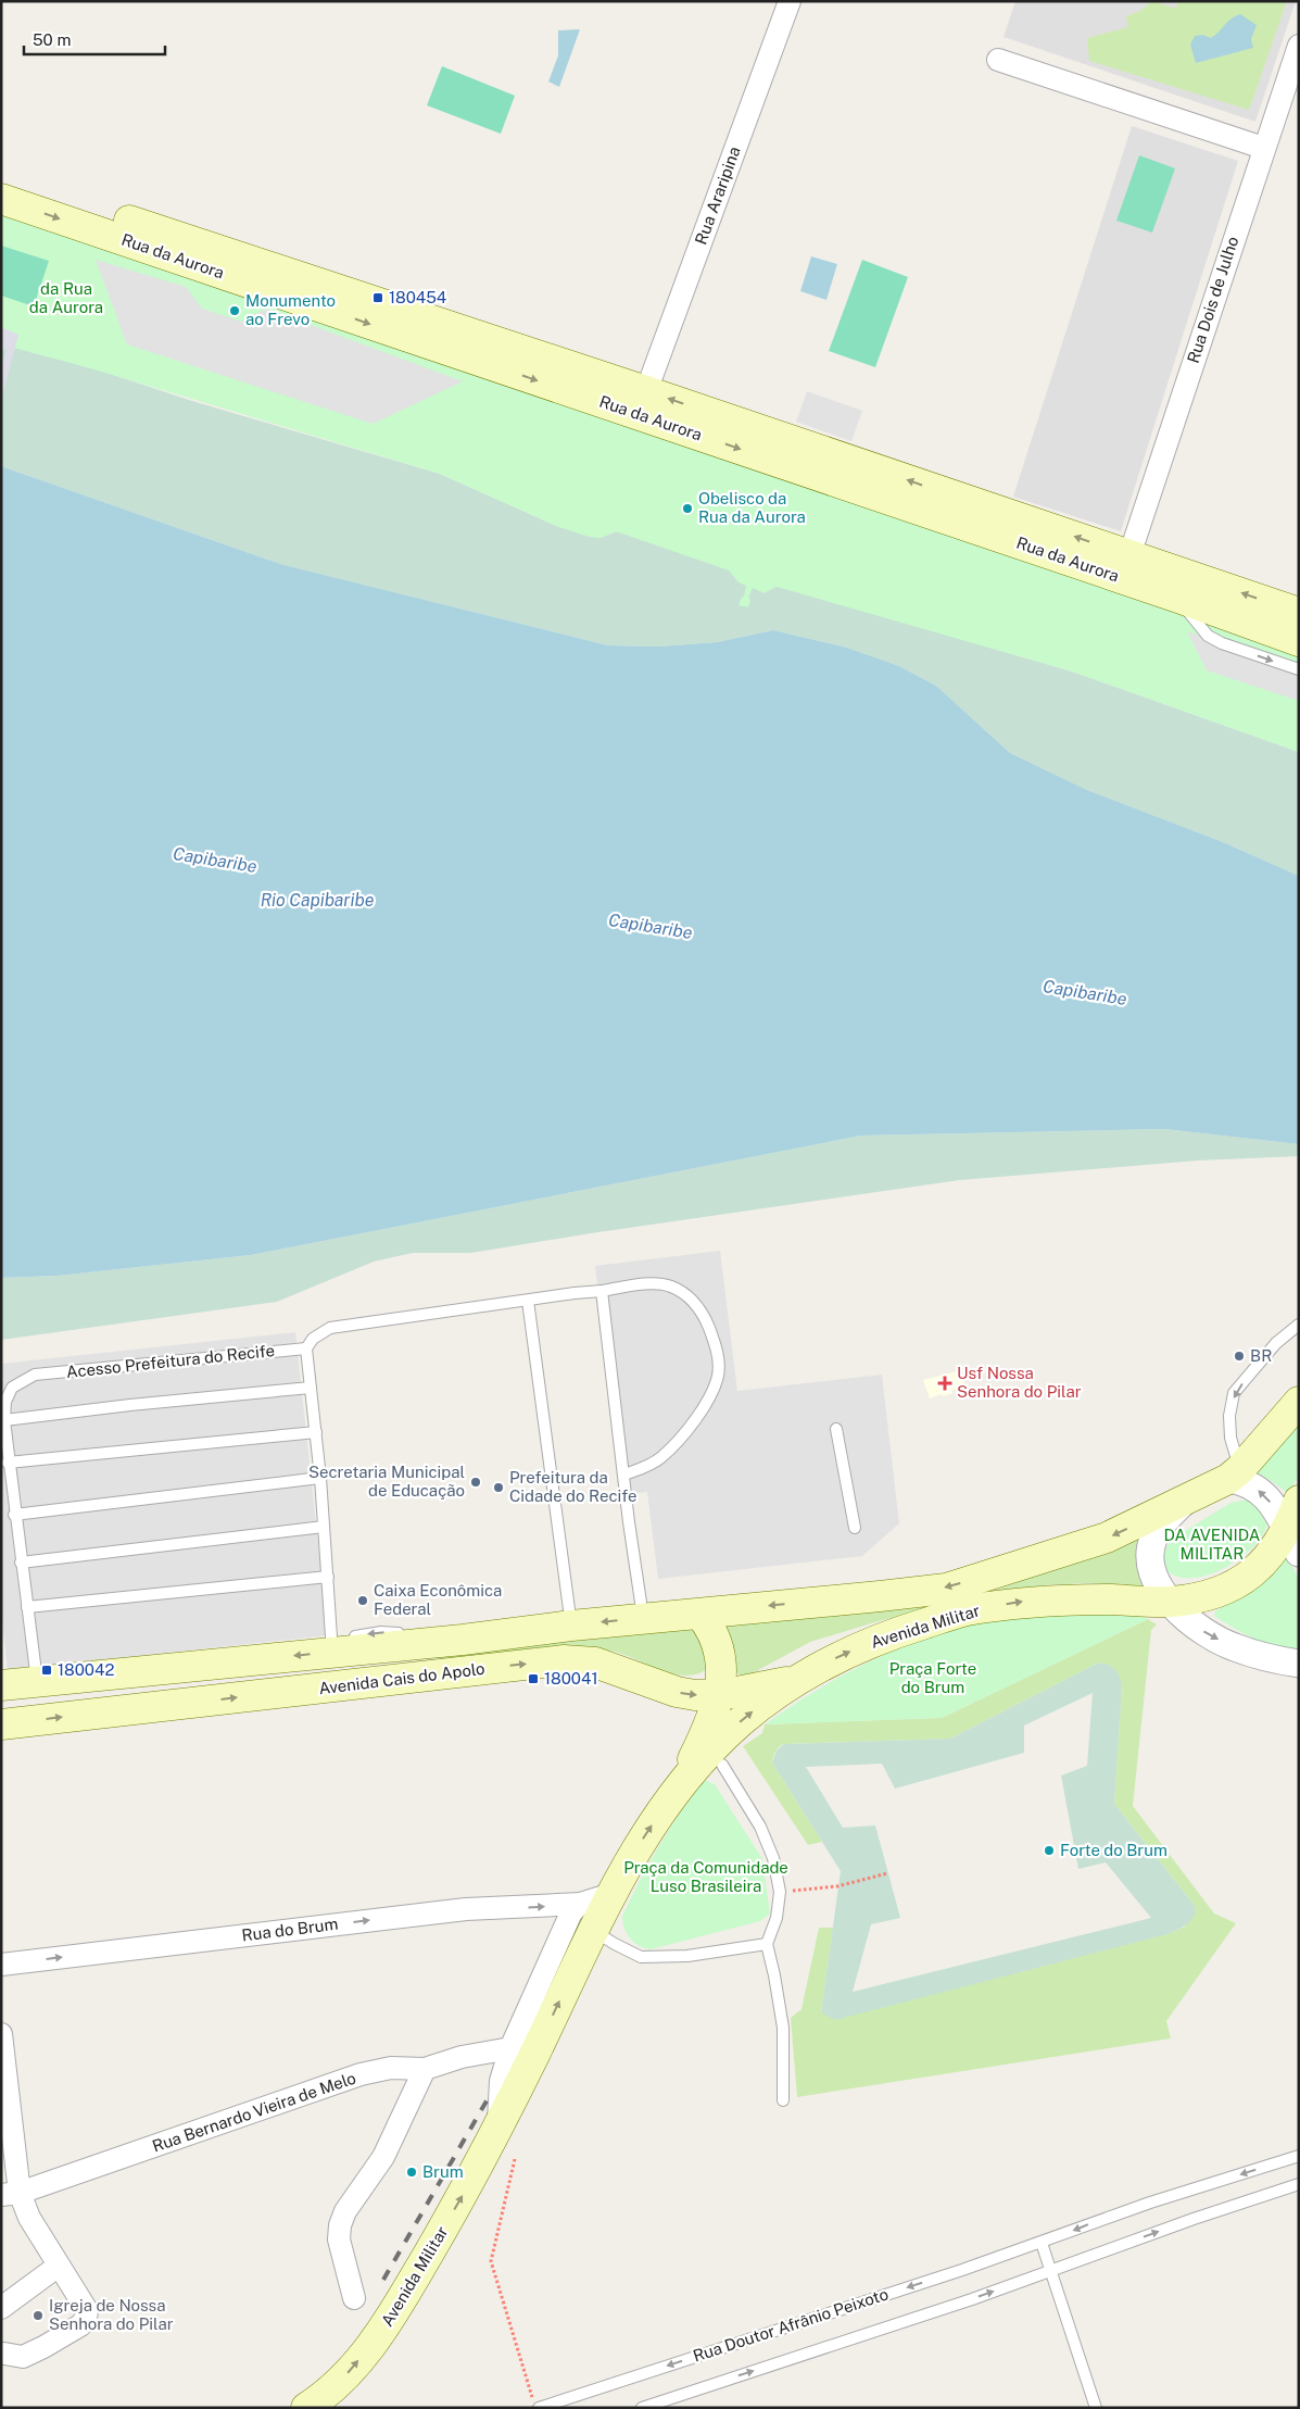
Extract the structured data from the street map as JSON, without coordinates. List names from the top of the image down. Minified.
{"streets":{"main road":["Rua da Aurora","Avenida Militar","Avenida Cais do Apolo"],"street":["Rua Araripina","Rua Dois de Julho","Rua do Brum","Rua Bernardo Vieira de Melo"],"lane":["Acesso Prefeitura do Recife","Rua Doutor Afrânio Peixoto"]},"crossings":[["Rua Araripina","Rua da Aurora"],["Rua da Aurora","Rua Dois de Julho"],["Avenida Militar","Avenida Cais do Apolo"],["Avenida Militar","Rua do Brum"],["Avenida Militar","Rua Bernardo Vieira de Melo"]],"one_way":["Rua do Brum"],"water":["Capibaribe","Rio Capibaribe"],"parks":["da Rua da Aurora","DA AVENIDA MILITAR","Praça Forte do Brum","Praça da Comunidade Luso Brasileira"],"places":{"transit":["180454","180042","180041"],"other":["Monumento ao Frevo","Obelisco da Rua da Aurora","BR","Secretaria Municipal de Educação","Prefeitura da Cidade do Recife","Caixa Econômica Federal","Forte do Brum","Brum","Igreja de Nossa Senhora do Pilar"],"health":["Usf Nossa Senhora do Pilar"]},"scale_bar":"50 m"}
